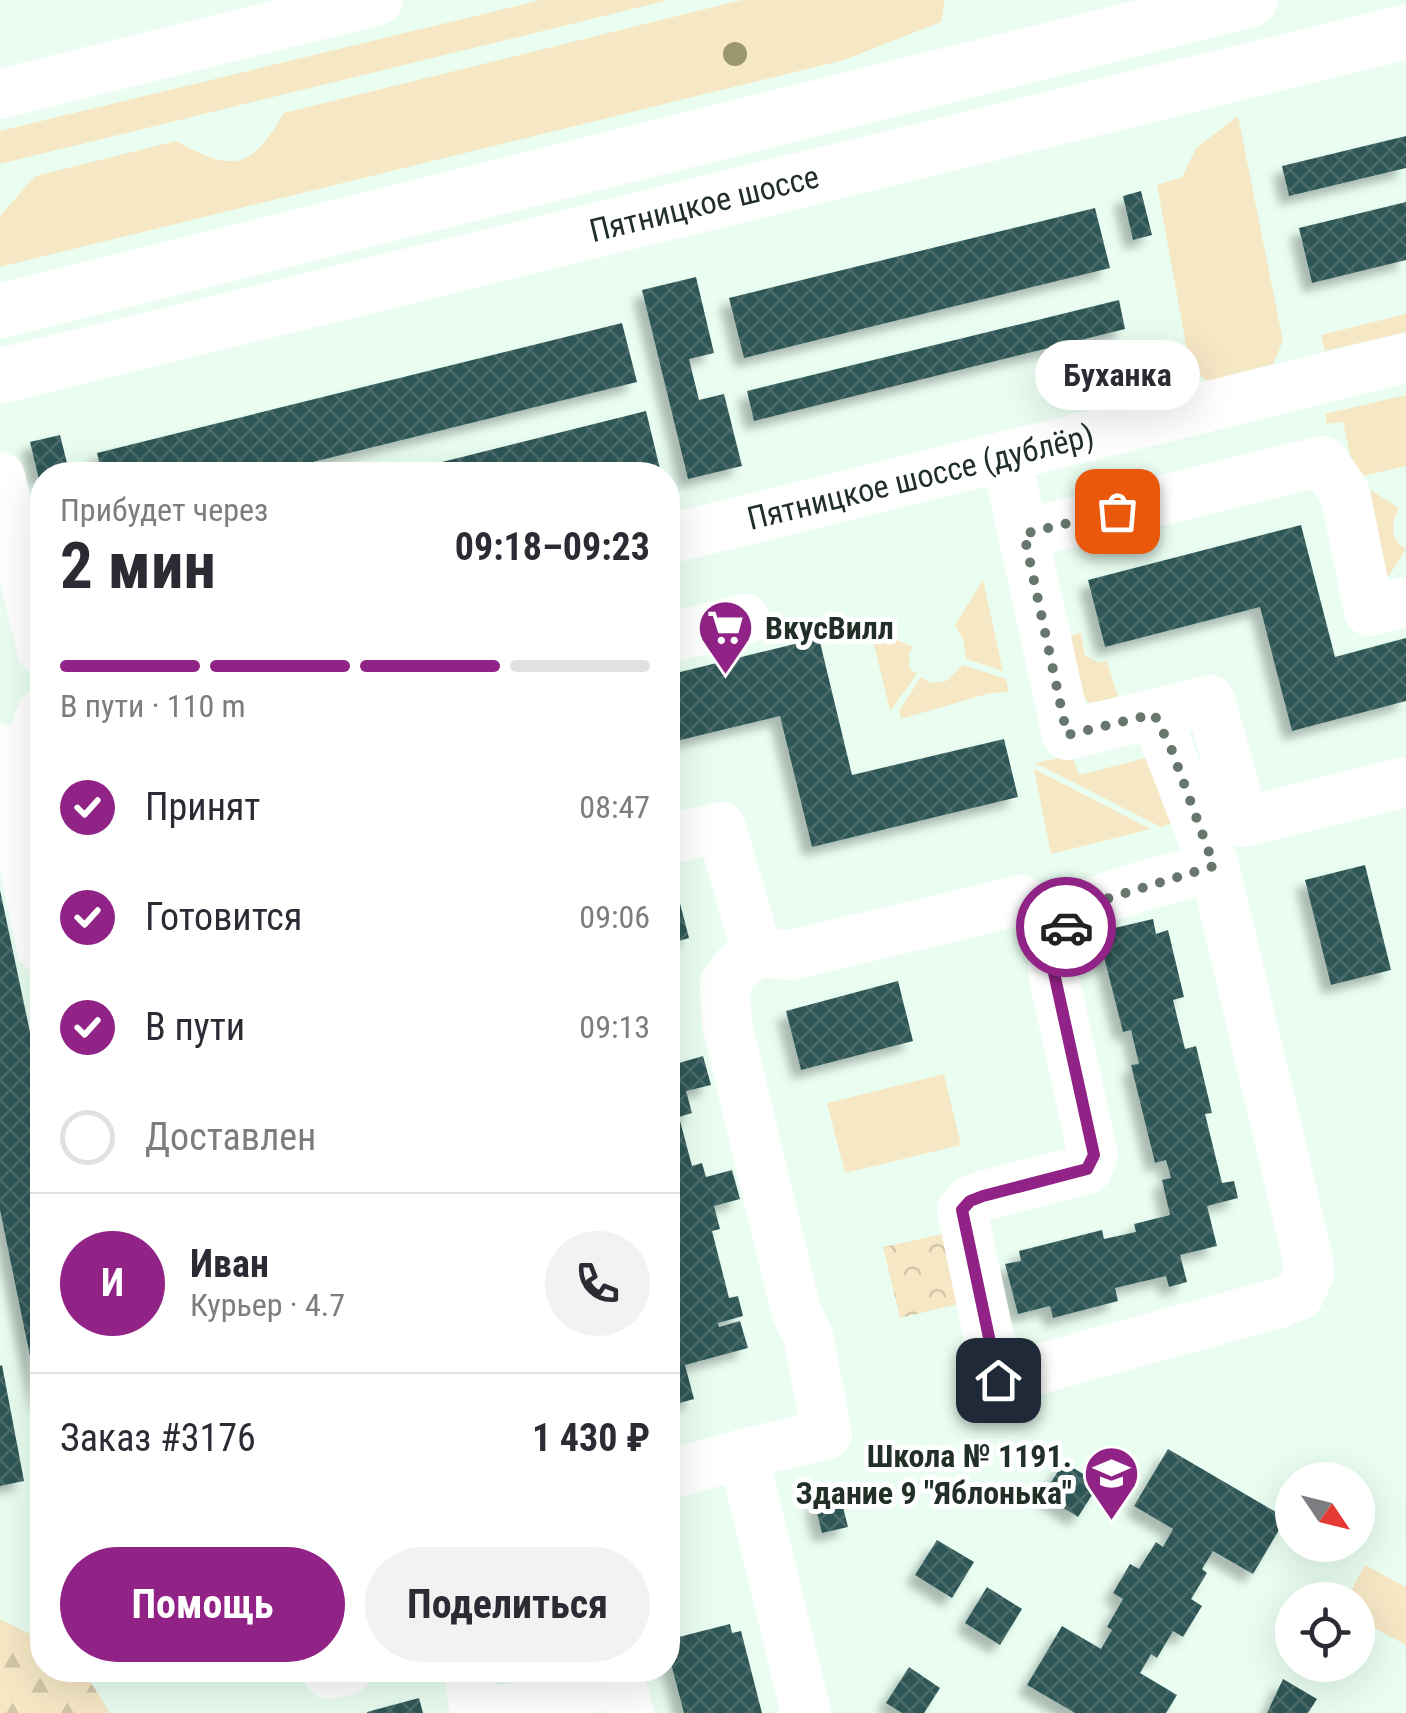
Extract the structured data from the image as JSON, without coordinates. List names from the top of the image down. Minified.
{"streets":{"main road":["Пятницкое шоссе"],"street":["Пятницкое шоссе (дублёр)"]},"places":{"other":["Буханка"],"supermarket":["ВкусВилл"],"school or university":["Школа № 1191. Здание 9 \"Яблонька\""]},"north":"bottom right","page":{"bubble":"Буханка","heading":["2 мин","Прибудет через","09:18–09:23"],"panel":["Иван","Курьер · 4.7","Заказ #3176","1 430 ₽"],"bar":"В пути · 110 m","list":[["Принят","08:47"],["Готовится","09:06"],["В пути","09:13"],"Доставлен"],"round":"И","buttons":["Помощь","Поделиться"]}}
